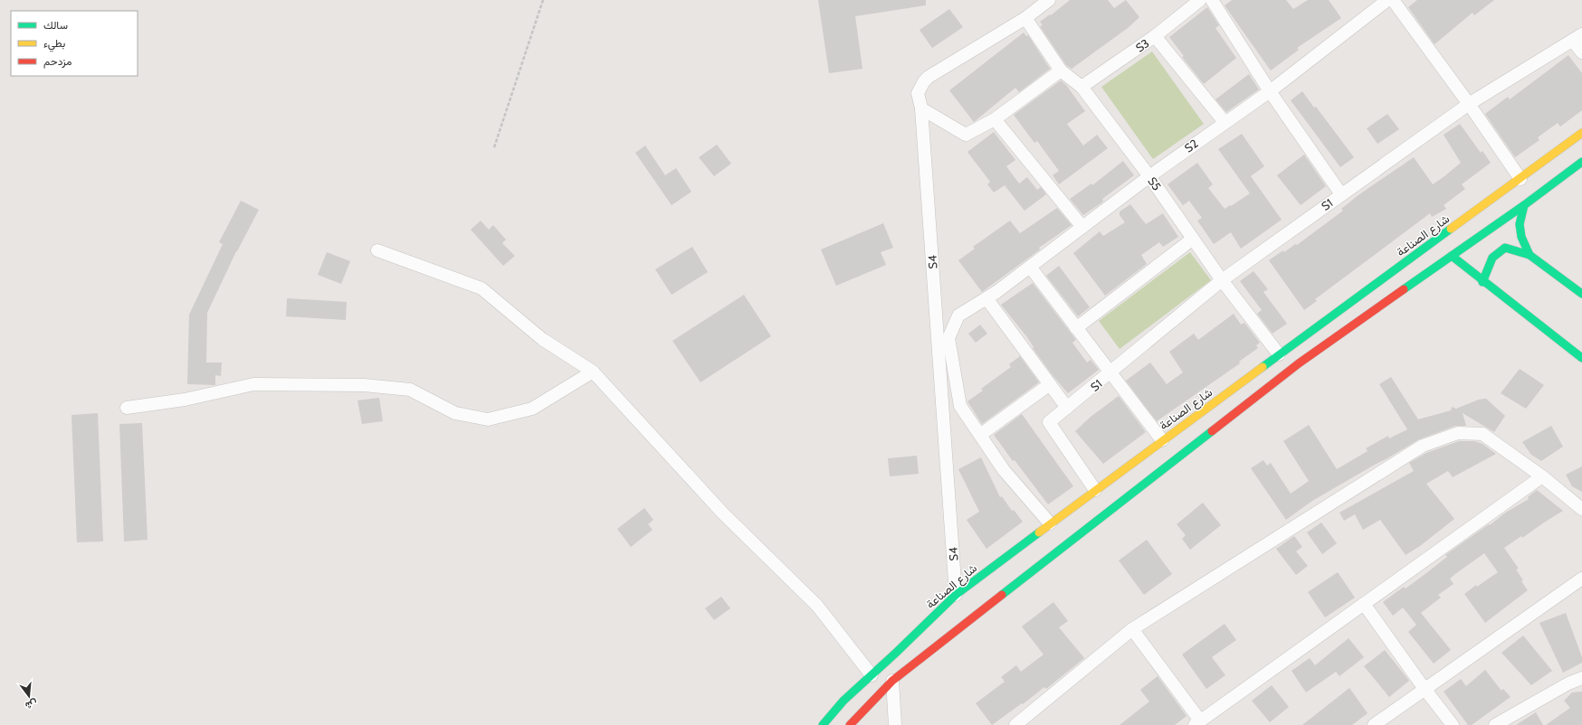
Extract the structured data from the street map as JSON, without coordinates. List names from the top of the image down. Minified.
{"streets":{"main road":["شارع الصناعة"],"street":["S3","S2","S5","S1","S4"]},"crossings":[["S3","S5"],["S2","S5"],["S2","شارع الصناعة"],["S5","S1"],["S5","شارع الصناعة"],["S5","S4"],["S1","شارع الصناعة"],["شارع الصناعة","S4"]],"legend":["سالك","بطيء","مزدحم"],"north":"bottom"}
